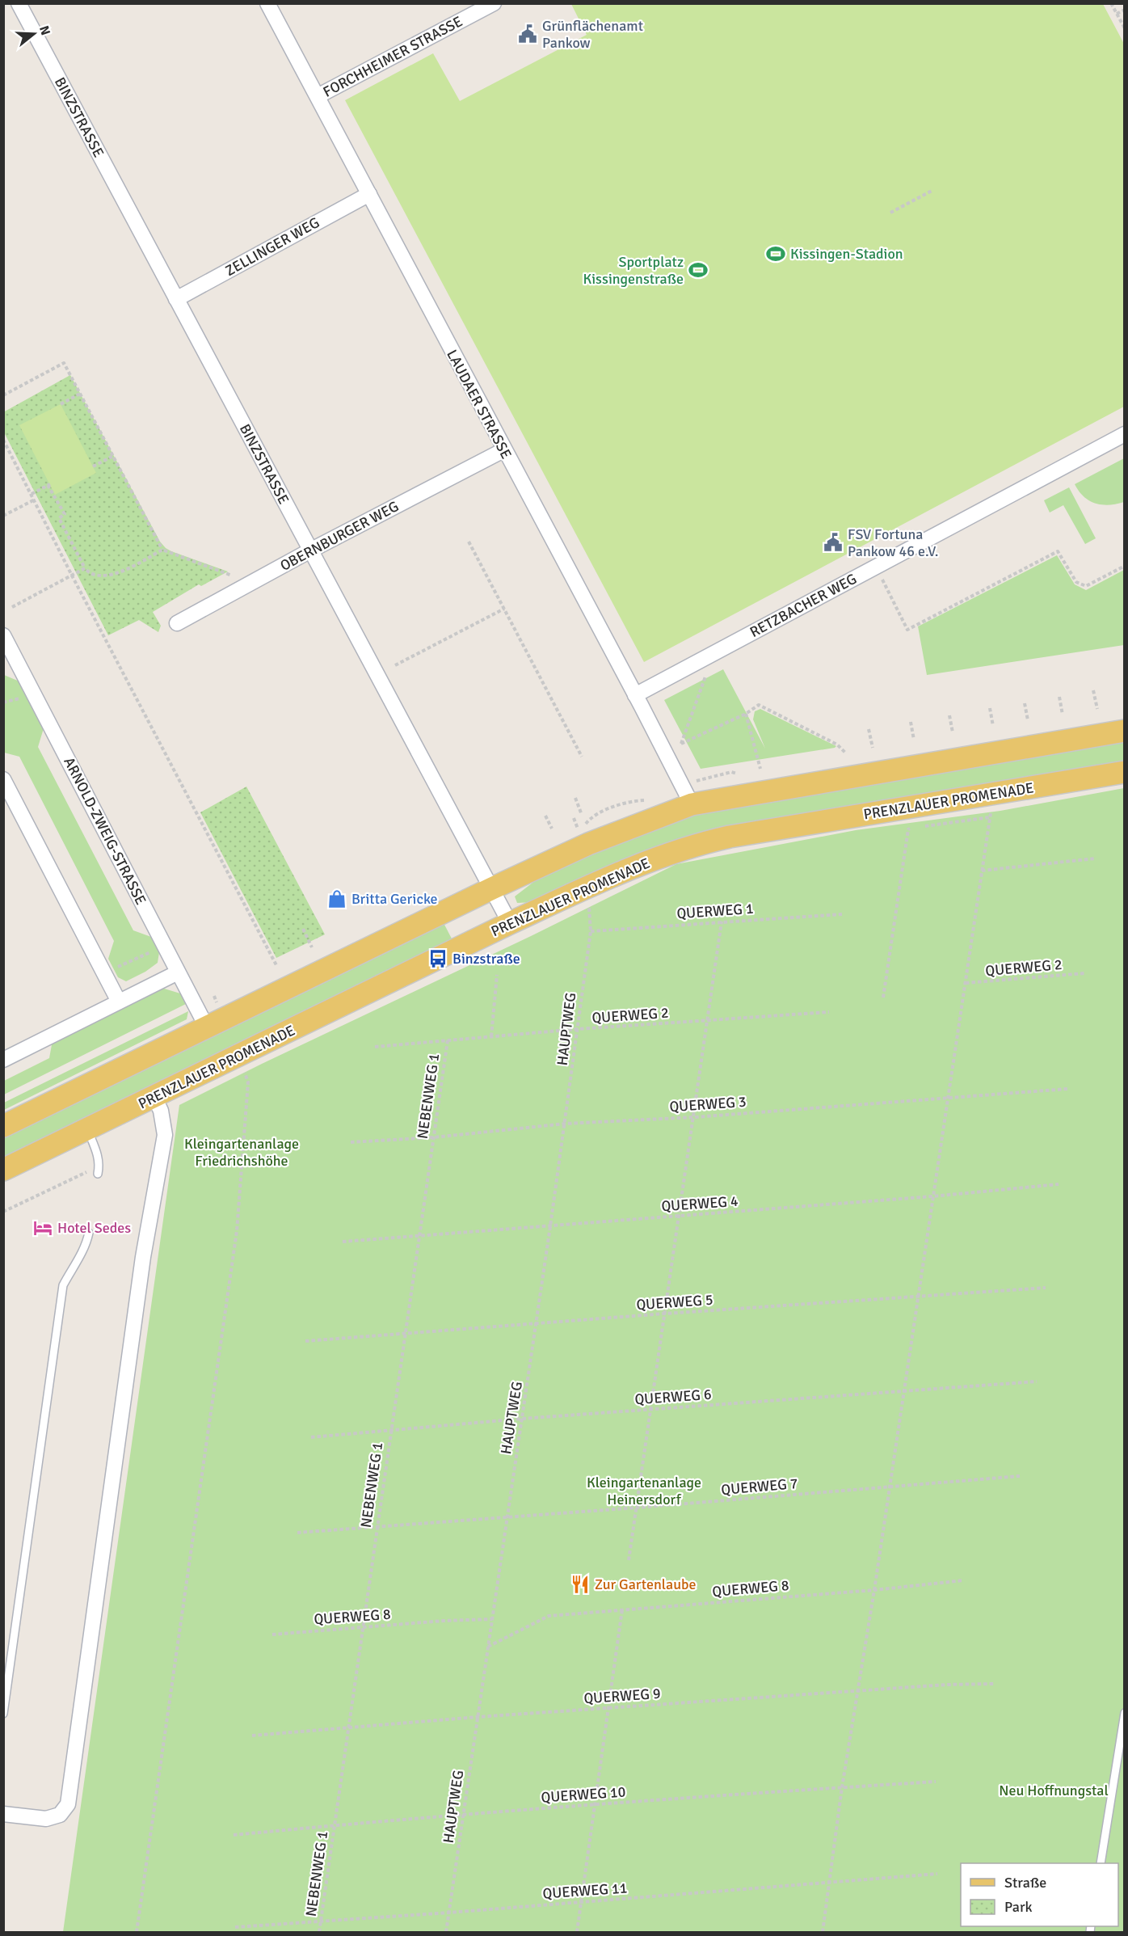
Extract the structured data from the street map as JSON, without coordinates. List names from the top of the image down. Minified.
{"streets":{"main road":["PRENZLAUER PROMENADE"],"street":["FORCHHEIMER STRASSE","BINZSTRASSE","ZELLINGER WEG","LAUDAER STRASSE","OBERNBURGER WEG","RETZBACHER WEG","ARNOLD-ZWEIG-STRASSE"],"path":["QUERWEG 1","QUERWEG 2","HAUPTWEG","NEBENWEG 1","QUERWEG 3","QUERWEG 4","QUERWEG 5","QUERWEG 6","QUERWEG 7","QUERWEG 8","QUERWEG 9","QUERWEG 10","QUERWEG 11"]},"crossings":[["FORCHHEIMER STRASSE","LAUDAER STRASSE"],["BINZSTRASSE","ZELLINGER WEG"],["BINZSTRASSE","OBERNBURGER WEG"],["BINZSTRASSE","PRENZLAUER PROMENADE"],["ZELLINGER WEG","LAUDAER STRASSE"],["LAUDAER STRASSE","OBERNBURGER WEG"],["LAUDAER STRASSE","RETZBACHER WEG"],["QUERWEG 1","HAUPTWEG"],["QUERWEG 2","HAUPTWEG"],["QUERWEG 2","NEBENWEG 1"],["HAUPTWEG","QUERWEG 3"],["HAUPTWEG","QUERWEG 4"],["HAUPTWEG","QUERWEG 5"],["HAUPTWEG","QUERWEG 6"],["HAUPTWEG","QUERWEG 7"],["HAUPTWEG","QUERWEG 8"],["HAUPTWEG","QUERWEG 9"],["HAUPTWEG","QUERWEG 10"],["HAUPTWEG","QUERWEG 11"],["NEBENWEG 1","QUERWEG 3"],["NEBENWEG 1","QUERWEG 4"],["NEBENWEG 1","QUERWEG 5"],["NEBENWEG 1","QUERWEG 6"],["NEBENWEG 1","QUERWEG 7"],["NEBENWEG 1","QUERWEG 8"],["NEBENWEG 1","QUERWEG 9"],["NEBENWEG 1","QUERWEG 10"],["NEBENWEG 1","QUERWEG 11"]],"parks":["Kleingartenanlage Friedrichshöhe","Kleingartenanlage Heinersdorf","Neu Hoffnungstal"],"places":{"public building":["Grünflächenamt Pankow","FSV Fortuna Pankow 46 e.V."],"sports":["Kissingen-Stadion","Sportplatz Kissingenstraße"],"shop":["Britta Gericke"],"bus stop":["Binzstraße"],"hotel":["Hotel Sedes"],"restaurant":["Zur Gartenlaube"]},"legend":["Straße","Park"],"north":"right"}
